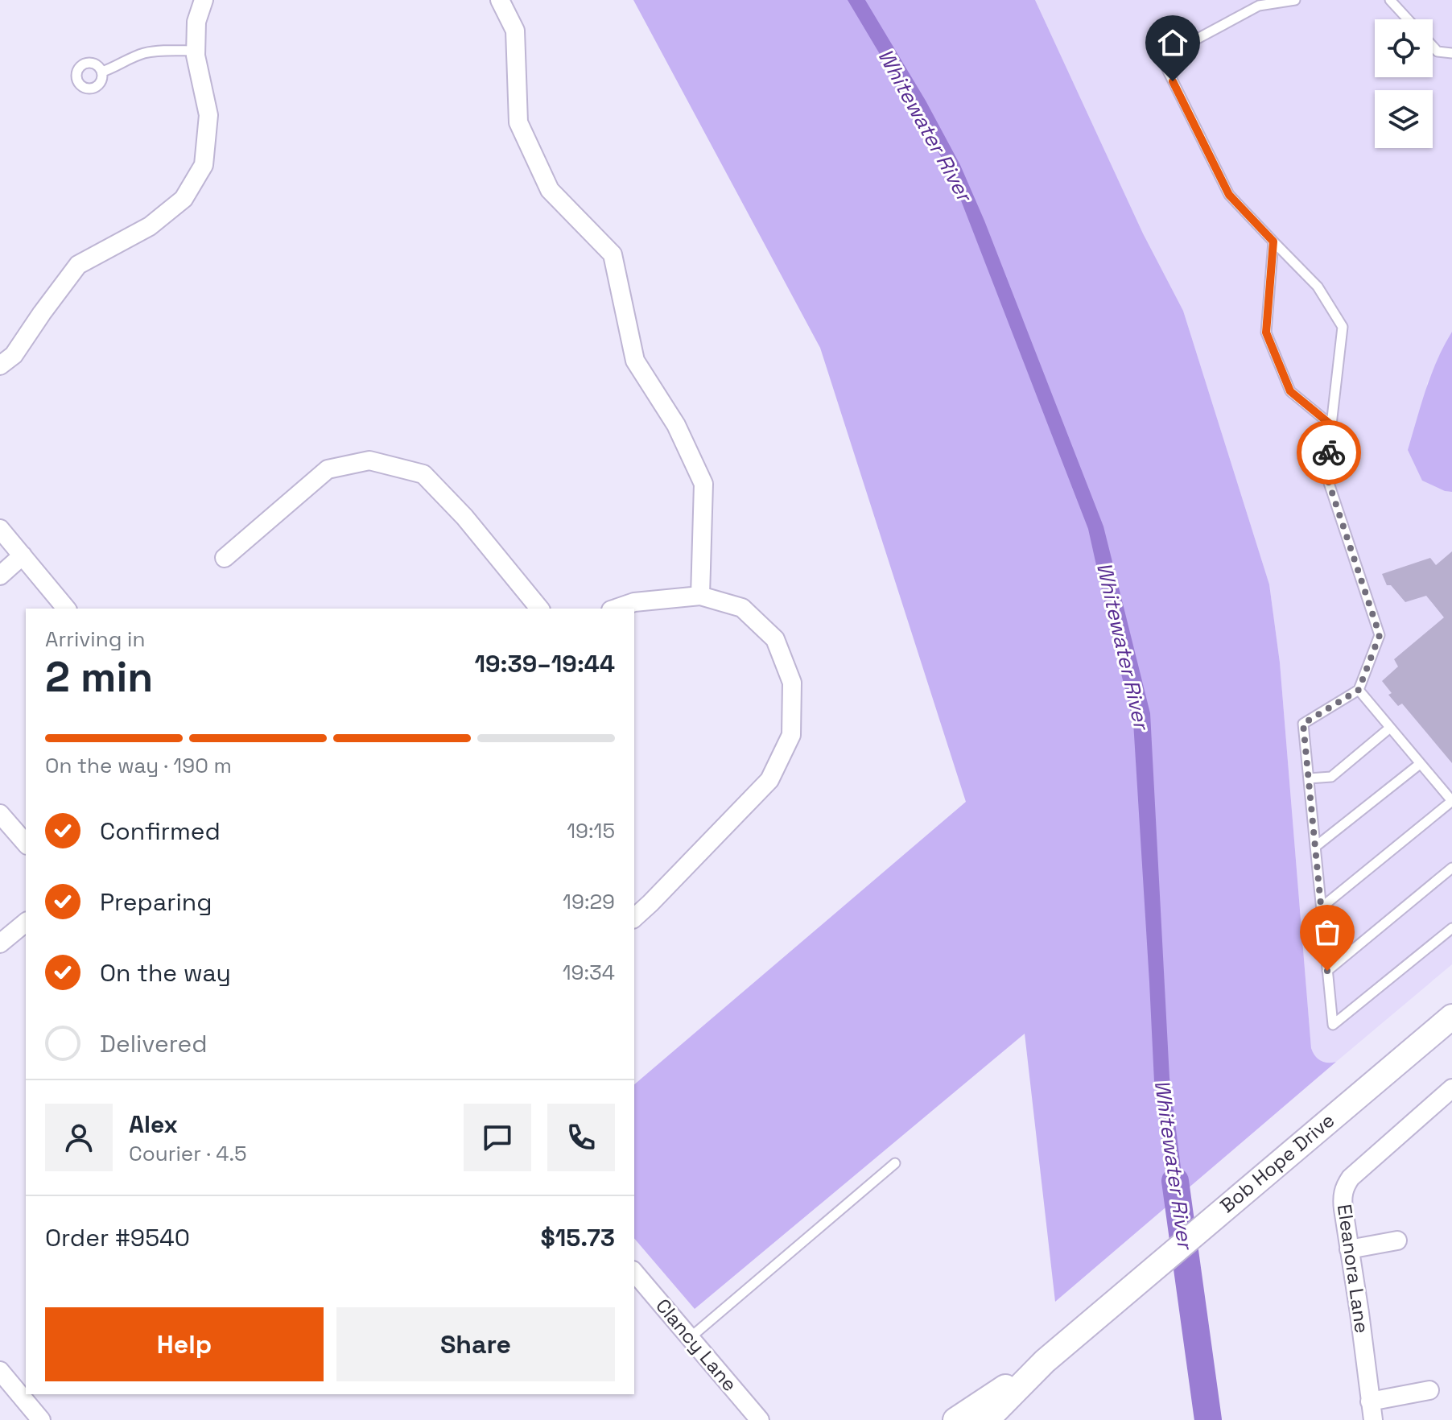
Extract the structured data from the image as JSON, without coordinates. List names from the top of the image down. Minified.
{"streets":{"main road":["Bob Hope Drive"],"street":["Eleanora Lane","Clancy Lane"]},"water":["Whitewater River"],"page":{"heading":["2 min","Arriving in","19:39–19:44"],"panel":["Alex","Courier · 4.5","Order #9540","$15.73"],"bar":"On the way · 190 m","list":[["Confirmed","19:15"],["Preparing","19:29"],["On the way","19:34"],"Delivered"],"buttons":["Help","Share"]}}
